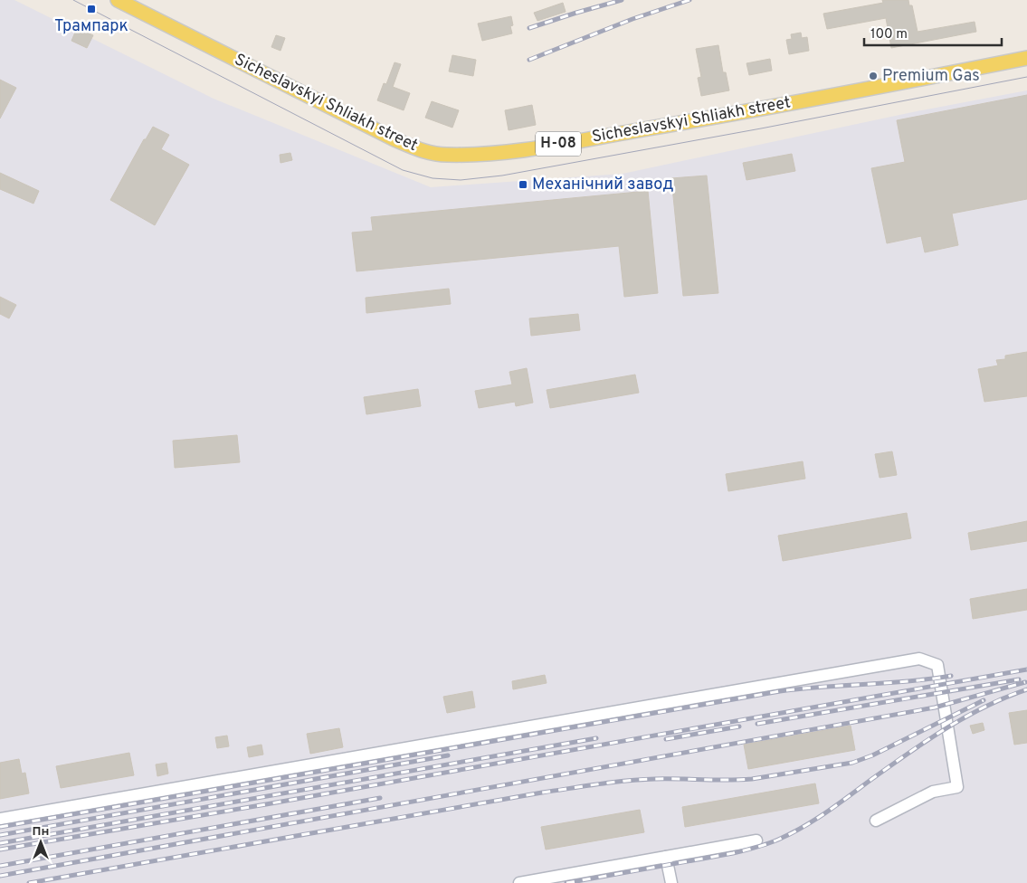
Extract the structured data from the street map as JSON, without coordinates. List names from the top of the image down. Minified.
{"streets":{"main road":["Sicheslavskyi Shliakh street","Н-08"]},"places":{"transit":["Трампарк","Механічний завод"],"other":["Premium Gas"]},"scale_bar":"100 m","north":"top"}
